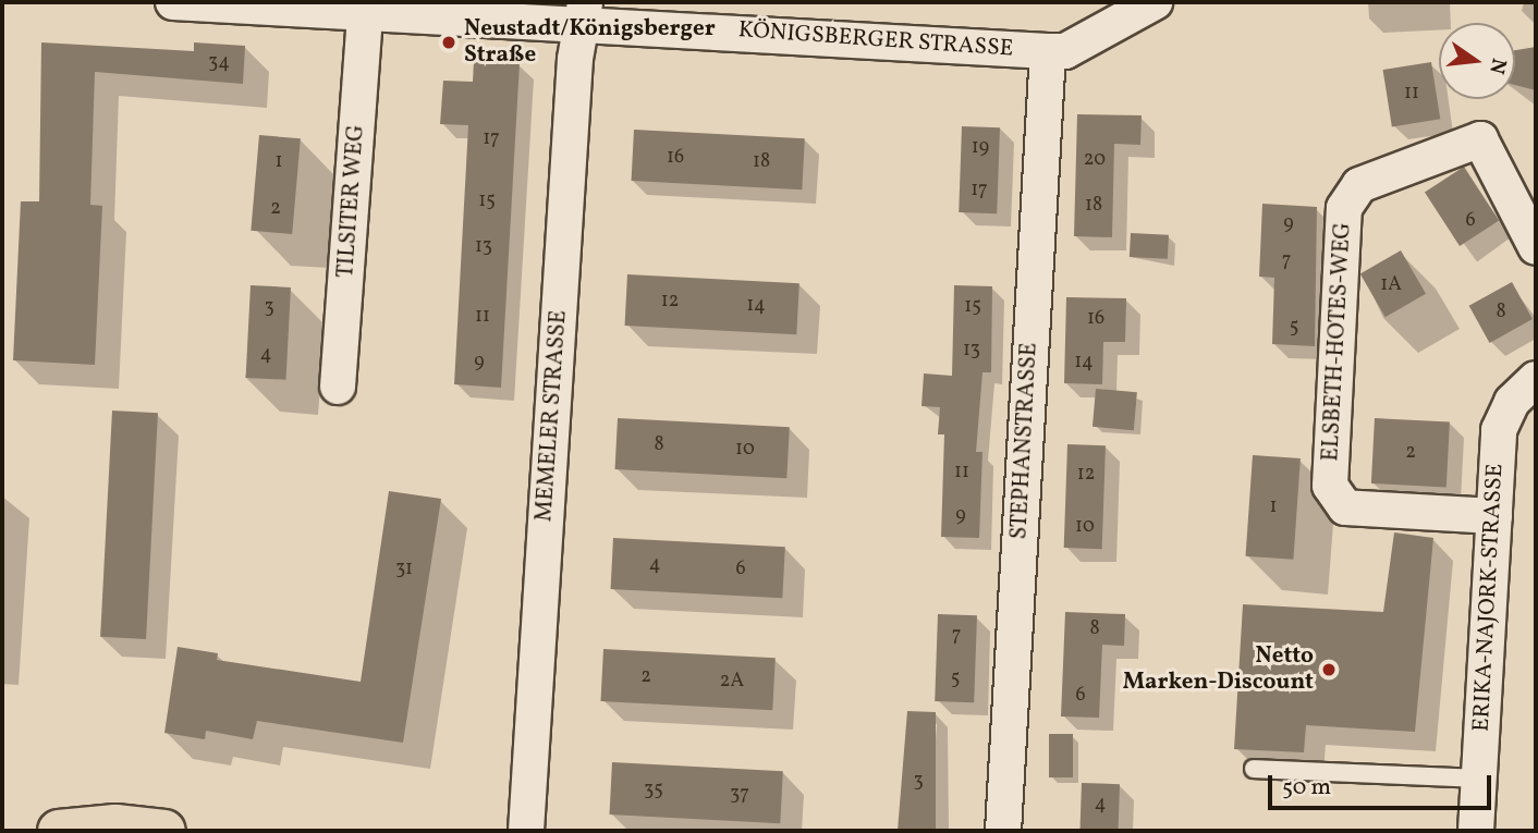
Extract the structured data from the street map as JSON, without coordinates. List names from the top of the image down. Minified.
{"streets":{"street":["KÖNIGSBERGER STRASSE","TILSITER WEG","ELSBETH-HOTES-WEG","MEMELER STRASSE","STEPHANSTRASSE","ERIKA-NAJORK-STRASSE"]},"crossings":[["KÖNIGSBERGER STRASSE","TILSITER WEG"],["KÖNIGSBERGER STRASSE","MEMELER STRASSE"],["KÖNIGSBERGER STRASSE","STEPHANSTRASSE"],["ELSBETH-HOTES-WEG","ERIKA-NAJORK-STRASSE"]],"places":["Neustadt/Königsberger Straße","Netto Marken-Discount"],"house_numbers":["34","11","17","19","16","20","1","18","17","15","18","2","6","9","13","7","1A","12","14","15","3","8","11","16","5","13","4","9","14","8","10","2","11","12","1","9","10","4","31","6","8","7","2","5","2A","6","3","35","37","4"],"scale_bar":"50 m","north":"right"}
